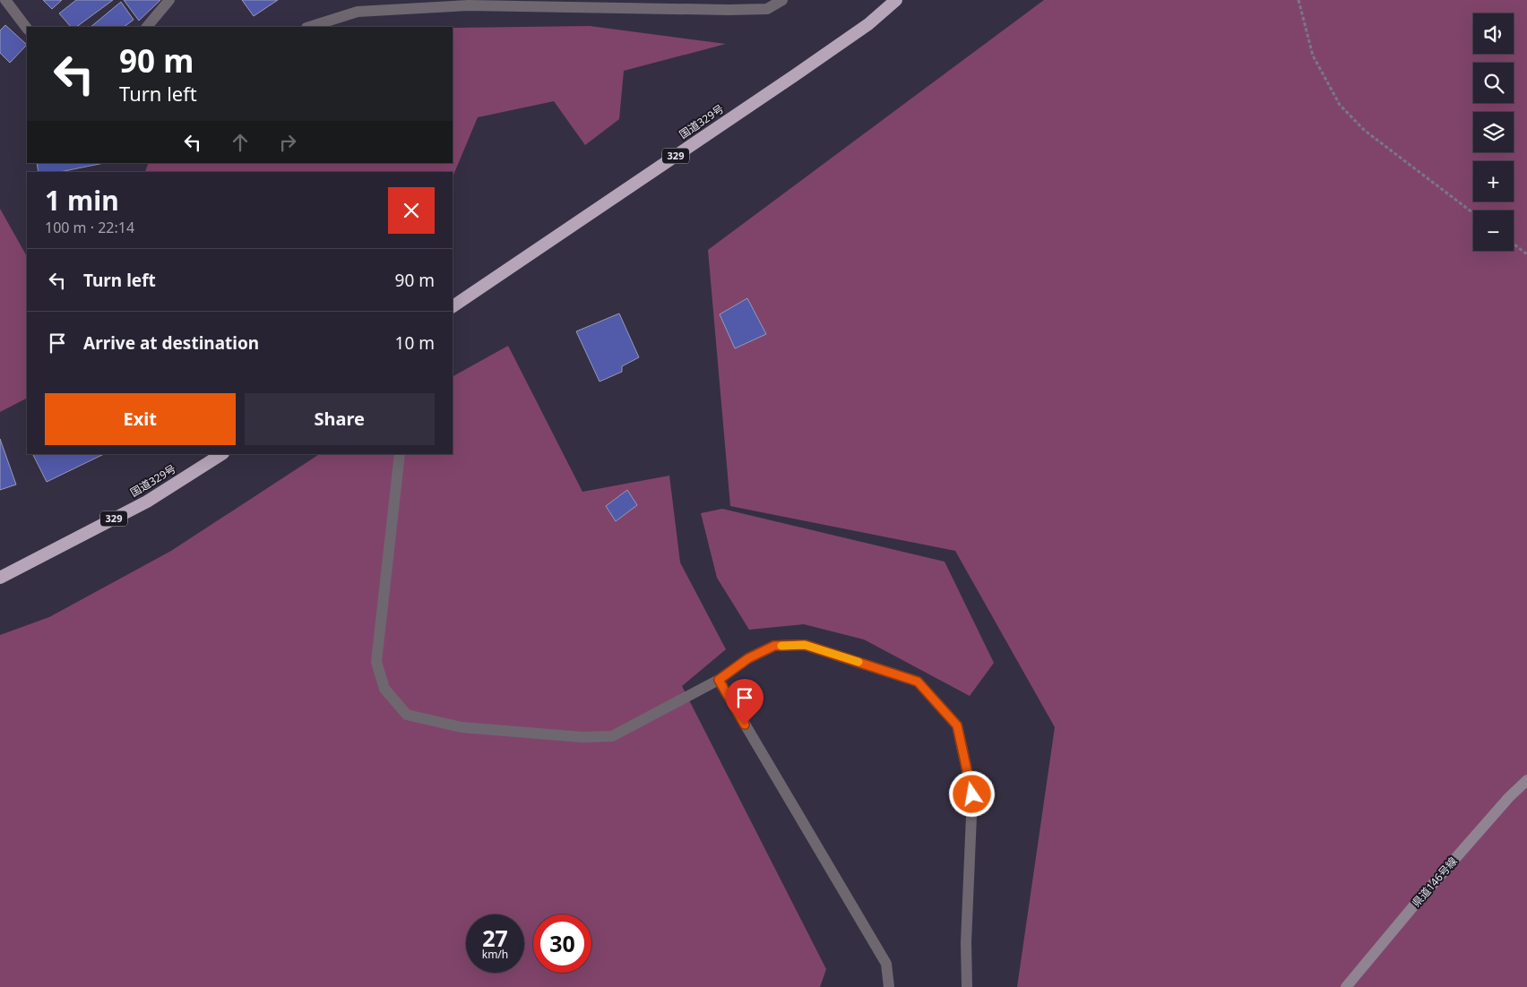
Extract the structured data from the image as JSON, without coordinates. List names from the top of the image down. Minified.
{"streets":{"highway":["国道329号","329"],"main road":["県道146号線"]},"page":{"map_buttons":["+","−"],"turn":["90 m","Turn left"],"heading":["1 min","100 m · 22:14"],"list":[{"name":"Turn left","value":"90 m"},{"name":"Arrive at destination","value":"10 m"}],"buttons":["Exit","Share"],"speed":"27 km/h","limit":"30"}}
